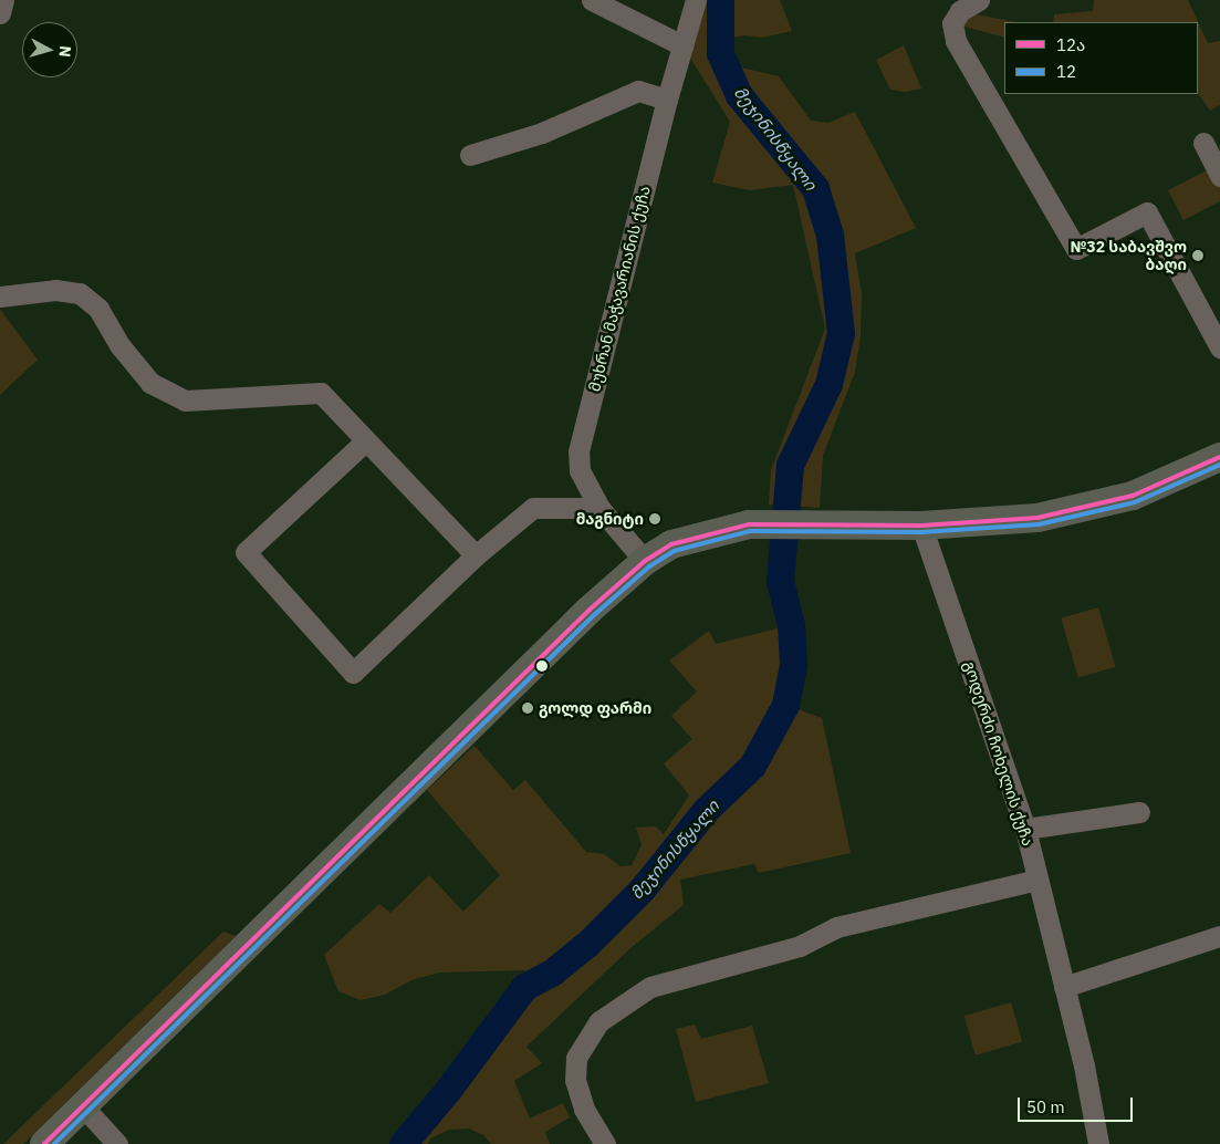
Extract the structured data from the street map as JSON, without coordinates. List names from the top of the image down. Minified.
{"streets":{"street":["მუხრან მაჭავარიანის ქუჩა","გოდერძი ჩოხელის ქუჩა"]},"water":["მეჯინისწყალი"],"places":["№32 საბავშვო ბაღი","მაგნიტი","გოლდ ფარმი"],"lines":["transit line 12ა","transit line 12"],"legend":["12ა","12"],"scale_bar":"50 m","north":"right"}
